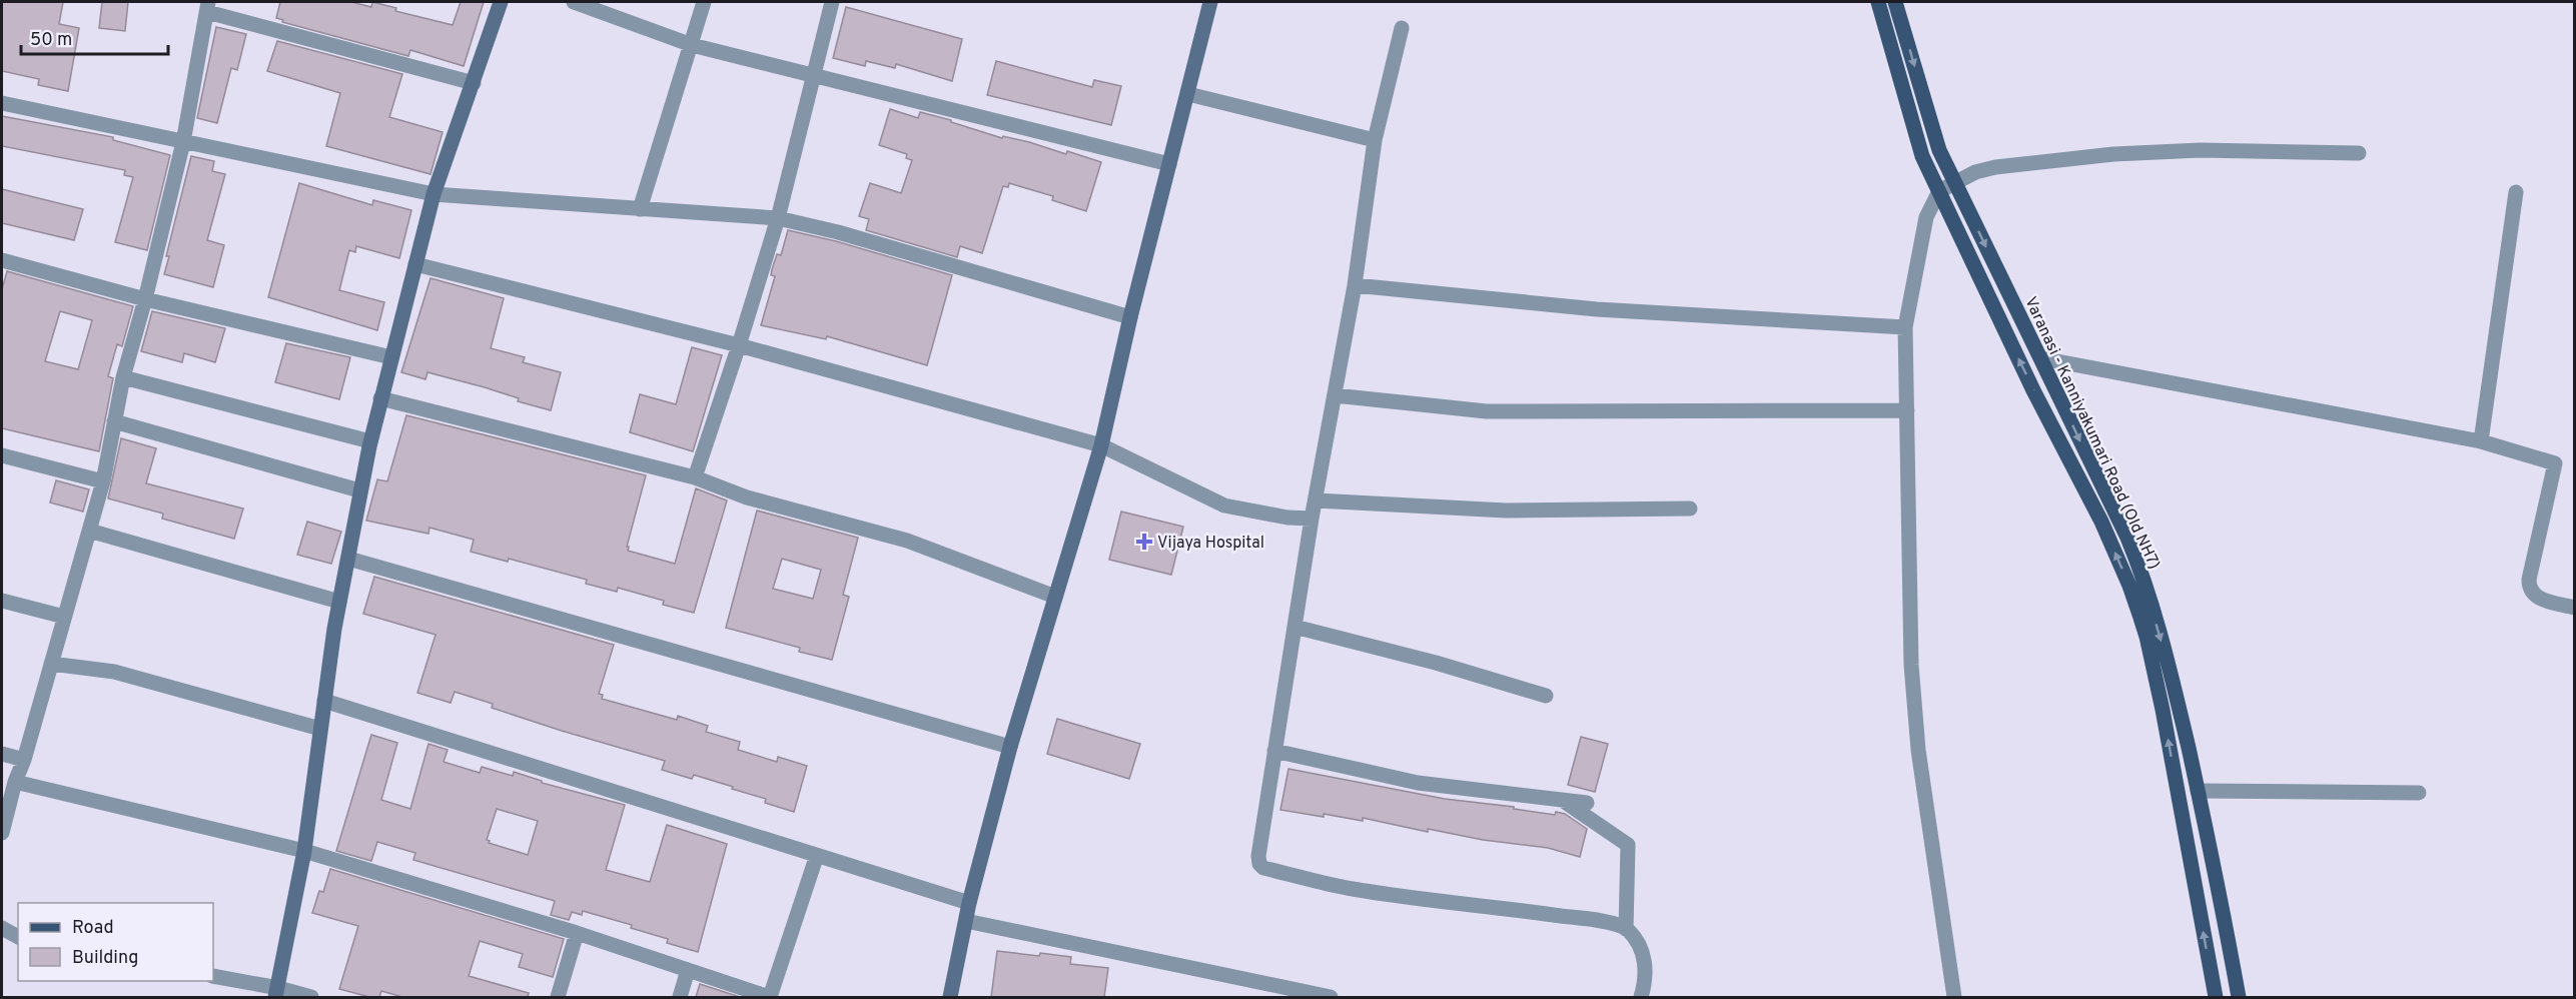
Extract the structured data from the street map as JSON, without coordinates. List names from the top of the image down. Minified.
{"streets":{"main road":["Varanasi - Kanniyakumari Road (Old NH7)"]},"places":{"health":["Vijaya Hospital"]},"legend":["Road","Building"],"scale_bar":"50 m"}
